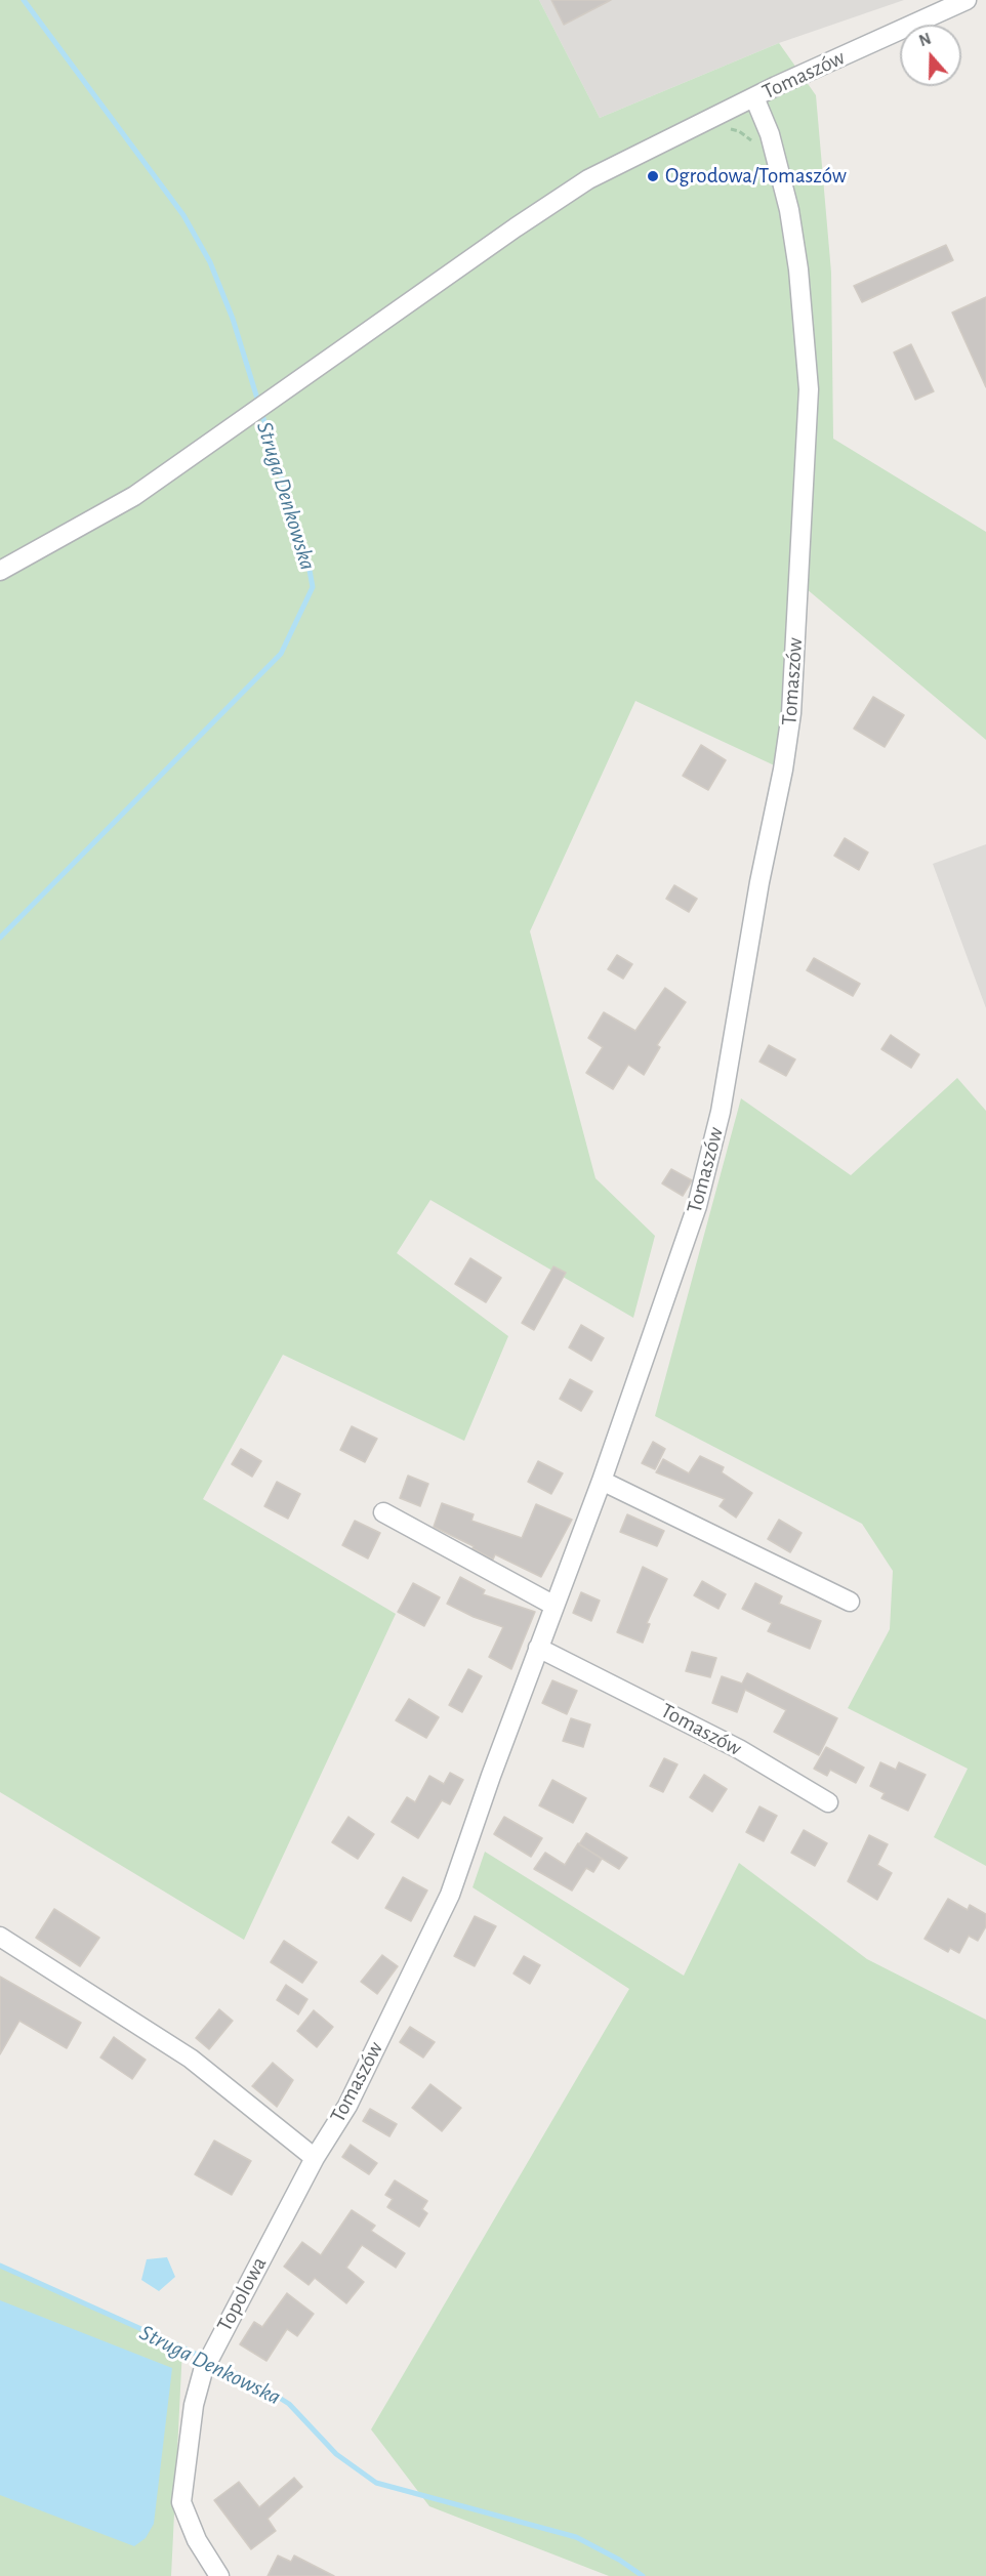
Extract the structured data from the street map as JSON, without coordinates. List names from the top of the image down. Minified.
{"streets":{"street":["Tomaszów","Topolowa"]},"crossings":[["Tomaszów","Topolowa"]],"water":["Struga Denkowska"],"places":["Ogrodowa/Tomaszów"],"north":"top"}
